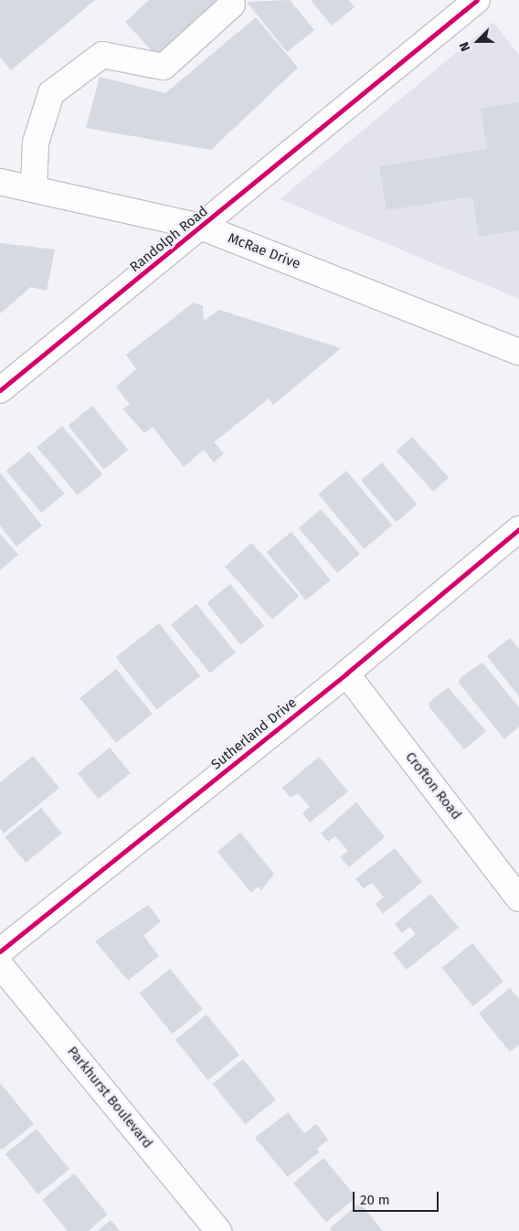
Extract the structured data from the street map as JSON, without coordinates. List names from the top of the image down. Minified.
{"streets":{"street":["Randolph Road","McRae Drive","Sutherland Drive","Crofton Road","Parkhurst Boulevard"]},"crossings":[["Randolph Road","McRae Drive"],["Sutherland Drive","Crofton Road"]],"scale_bar":"20 m","north":"bottom left"}
